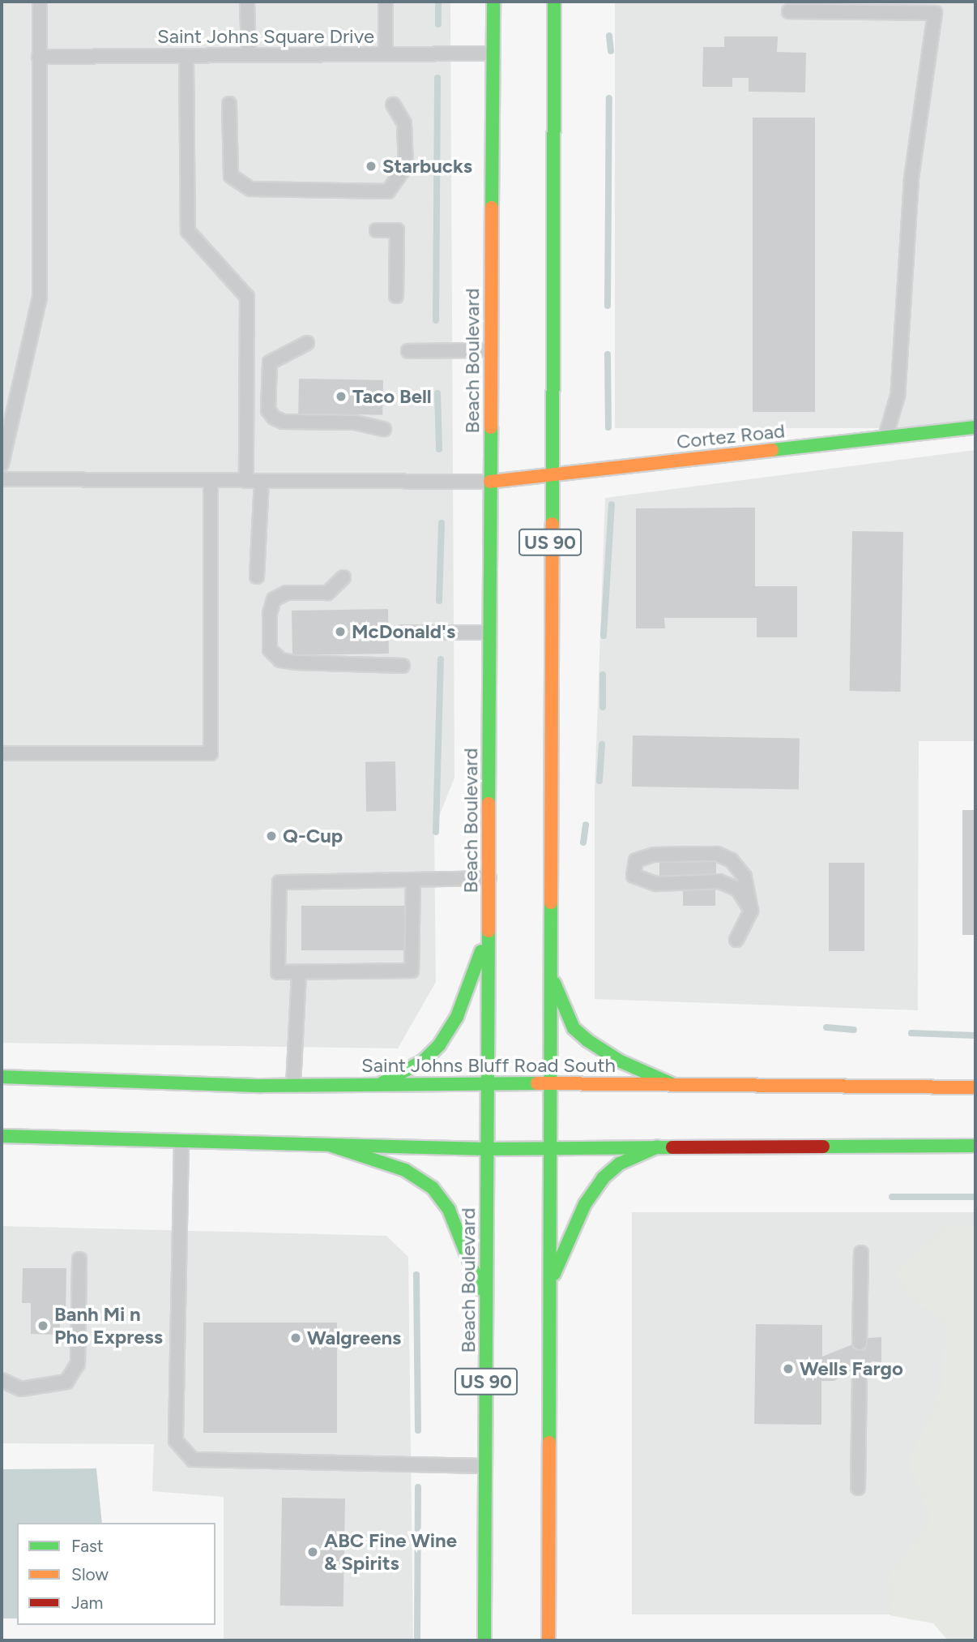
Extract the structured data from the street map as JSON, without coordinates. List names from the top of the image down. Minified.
{"streets":{"main road":["Beach Boulevard","Cortez Road","US 90","Saint Johns Bluff Road South"],"lane":["Saint Johns Square Drive"]},"crossings":[["Saint Johns Square Drive","Beach Boulevard"],["Beach Boulevard","Cortez Road"],["Beach Boulevard","Saint Johns Bluff Road South"],["Cortez Road","US 90"],["US 90","Saint Johns Bluff Road South"]],"places":["Starbucks","Taco Bell","McDonald's","Q-Cup","Banh Mi n Pho Express","Walgreens","Wells Fargo","ABC Fine Wine & Spirits"],"legend":["Fast","Slow","Jam"]}
